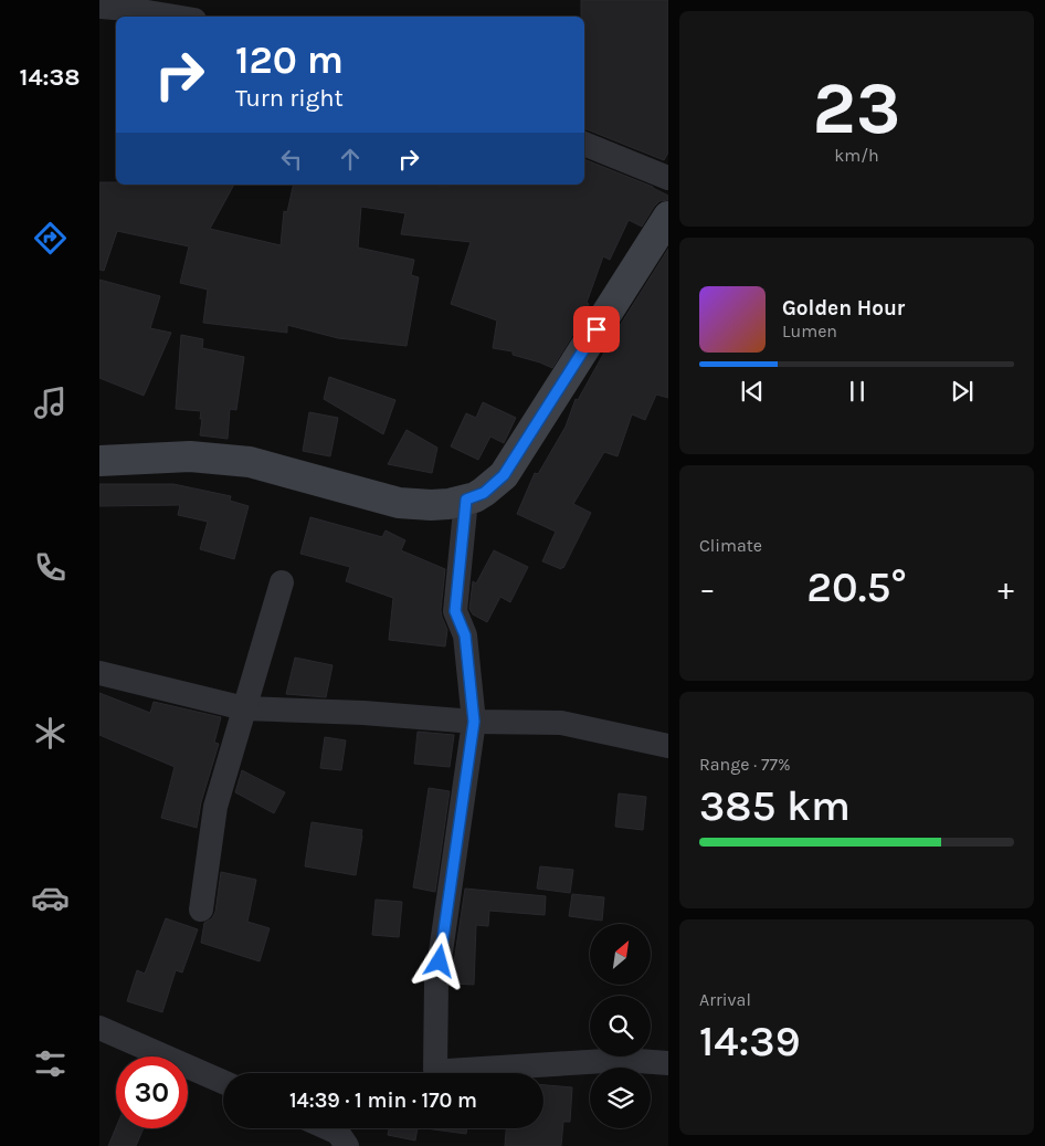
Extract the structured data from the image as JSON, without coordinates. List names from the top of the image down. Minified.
{"north":"top right","page":{"tabs":"14:38","tile":[["23","km/h"],"Climate",["Range · 77%","385 km"],["Arrival","14:39"]],"turn":["120 m","Turn right"],"song":["Golden Hour","Lumen"],"heat":["−","20.5°","+"],"limit":"30","trip":"14:39 · 1 min · 170 m"}}
